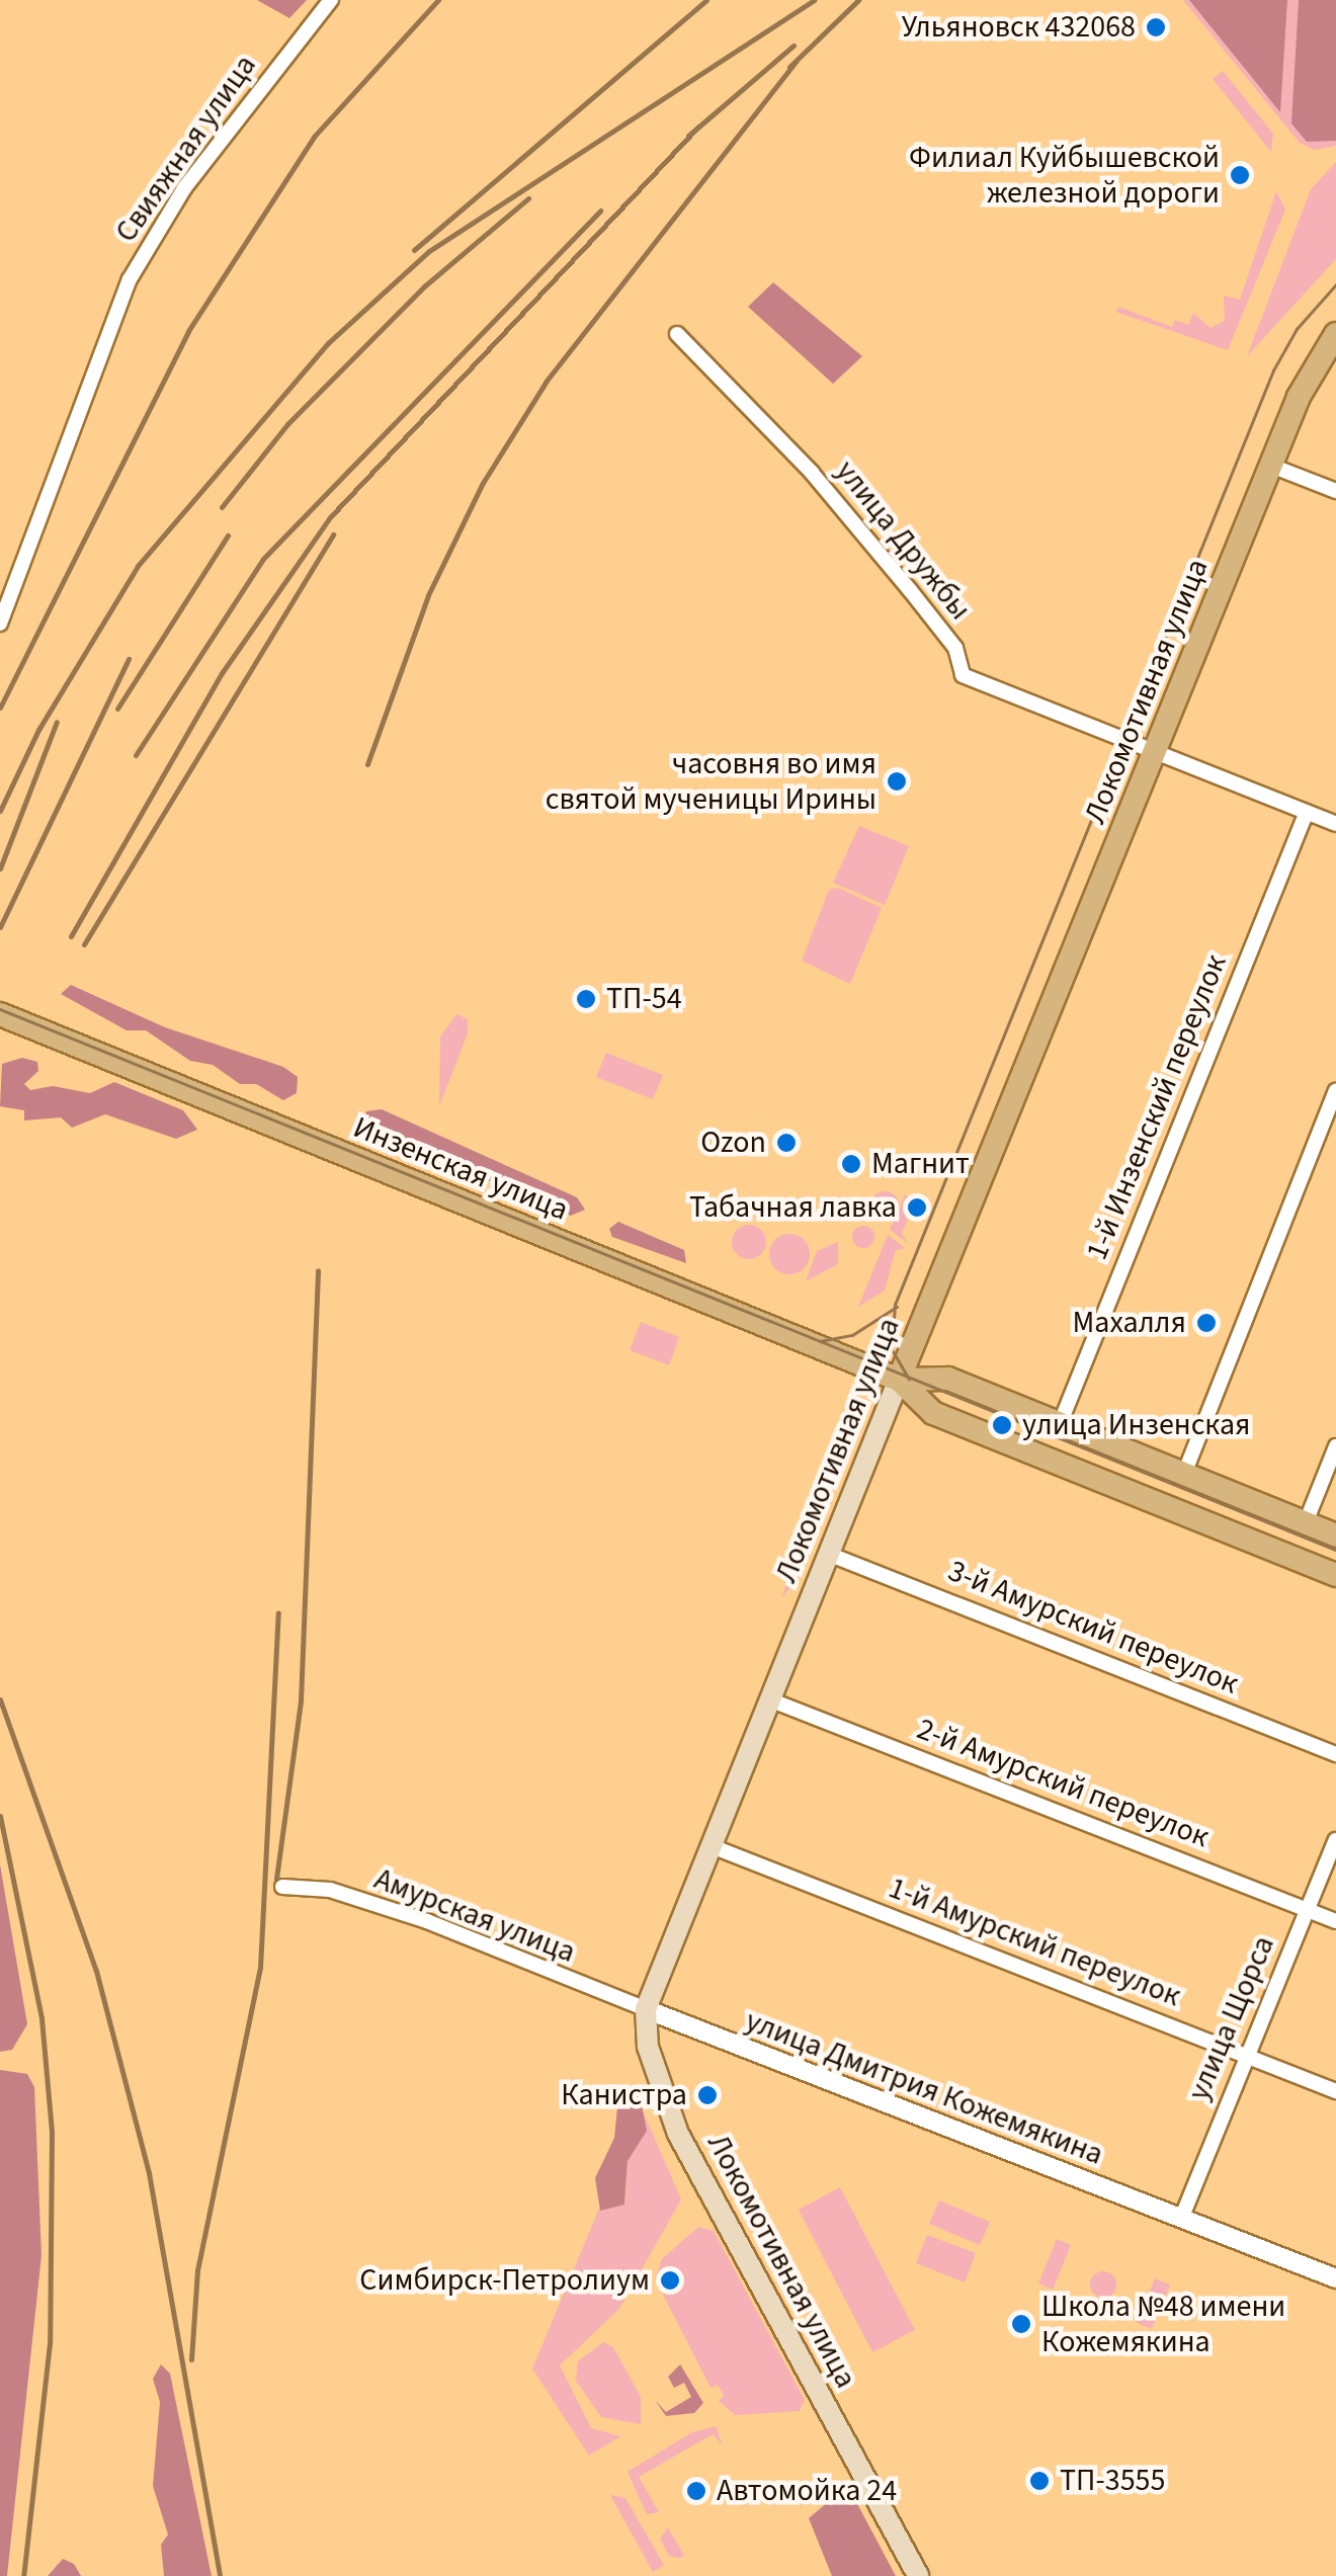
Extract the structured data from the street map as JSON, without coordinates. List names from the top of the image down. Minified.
{"streets":{"main road":["Локомотивная улица","Инзенская улица"],"street":["Свияжная улица","улица Дружбы","1-й Инзенский переулок","3-й Амурский переулок","2-й Амурский переулок","Амурская улица","1-й Амурский переулок","улица Щорса","улица Дмитрия Кожемякина"]},"crossings":[["улица Дружбы","Локомотивная улица"],["улица Дружбы","1-й Инзенский переулок"],["Локомотивная улица","Инзенская улица"],["Локомотивная улица","3-й Амурский переулок"],["Локомотивная улица","2-й Амурский переулок"],["Локомотивная улица","Амурская улица"],["Локомотивная улица","1-й Амурский переулок"],["Локомотивная улица","улица Дмитрия Кожемякина"],["1-й Инзенский переулок","Инзенская улица"],["2-й Амурский переулок","улица Щорса"],["Амурская улица","улица Дмитрия Кожемякина"],["1-й Амурский переулок","улица Щорса"],["улица Щорса","улица Дмитрия Кожемякина"]],"places":["Ульяновск 432068","Филиал Куйбышевской железной дороги","часовня во имя святой мученицы Ирины","ТП-54","Ozon","Магнит","Табачная лавка","Махалля","улица Инзенская","Канистра","Симбирск-Петролиум","Школа №48 имени Кожемякина","ТП-3555","Автомойка 24"]}
